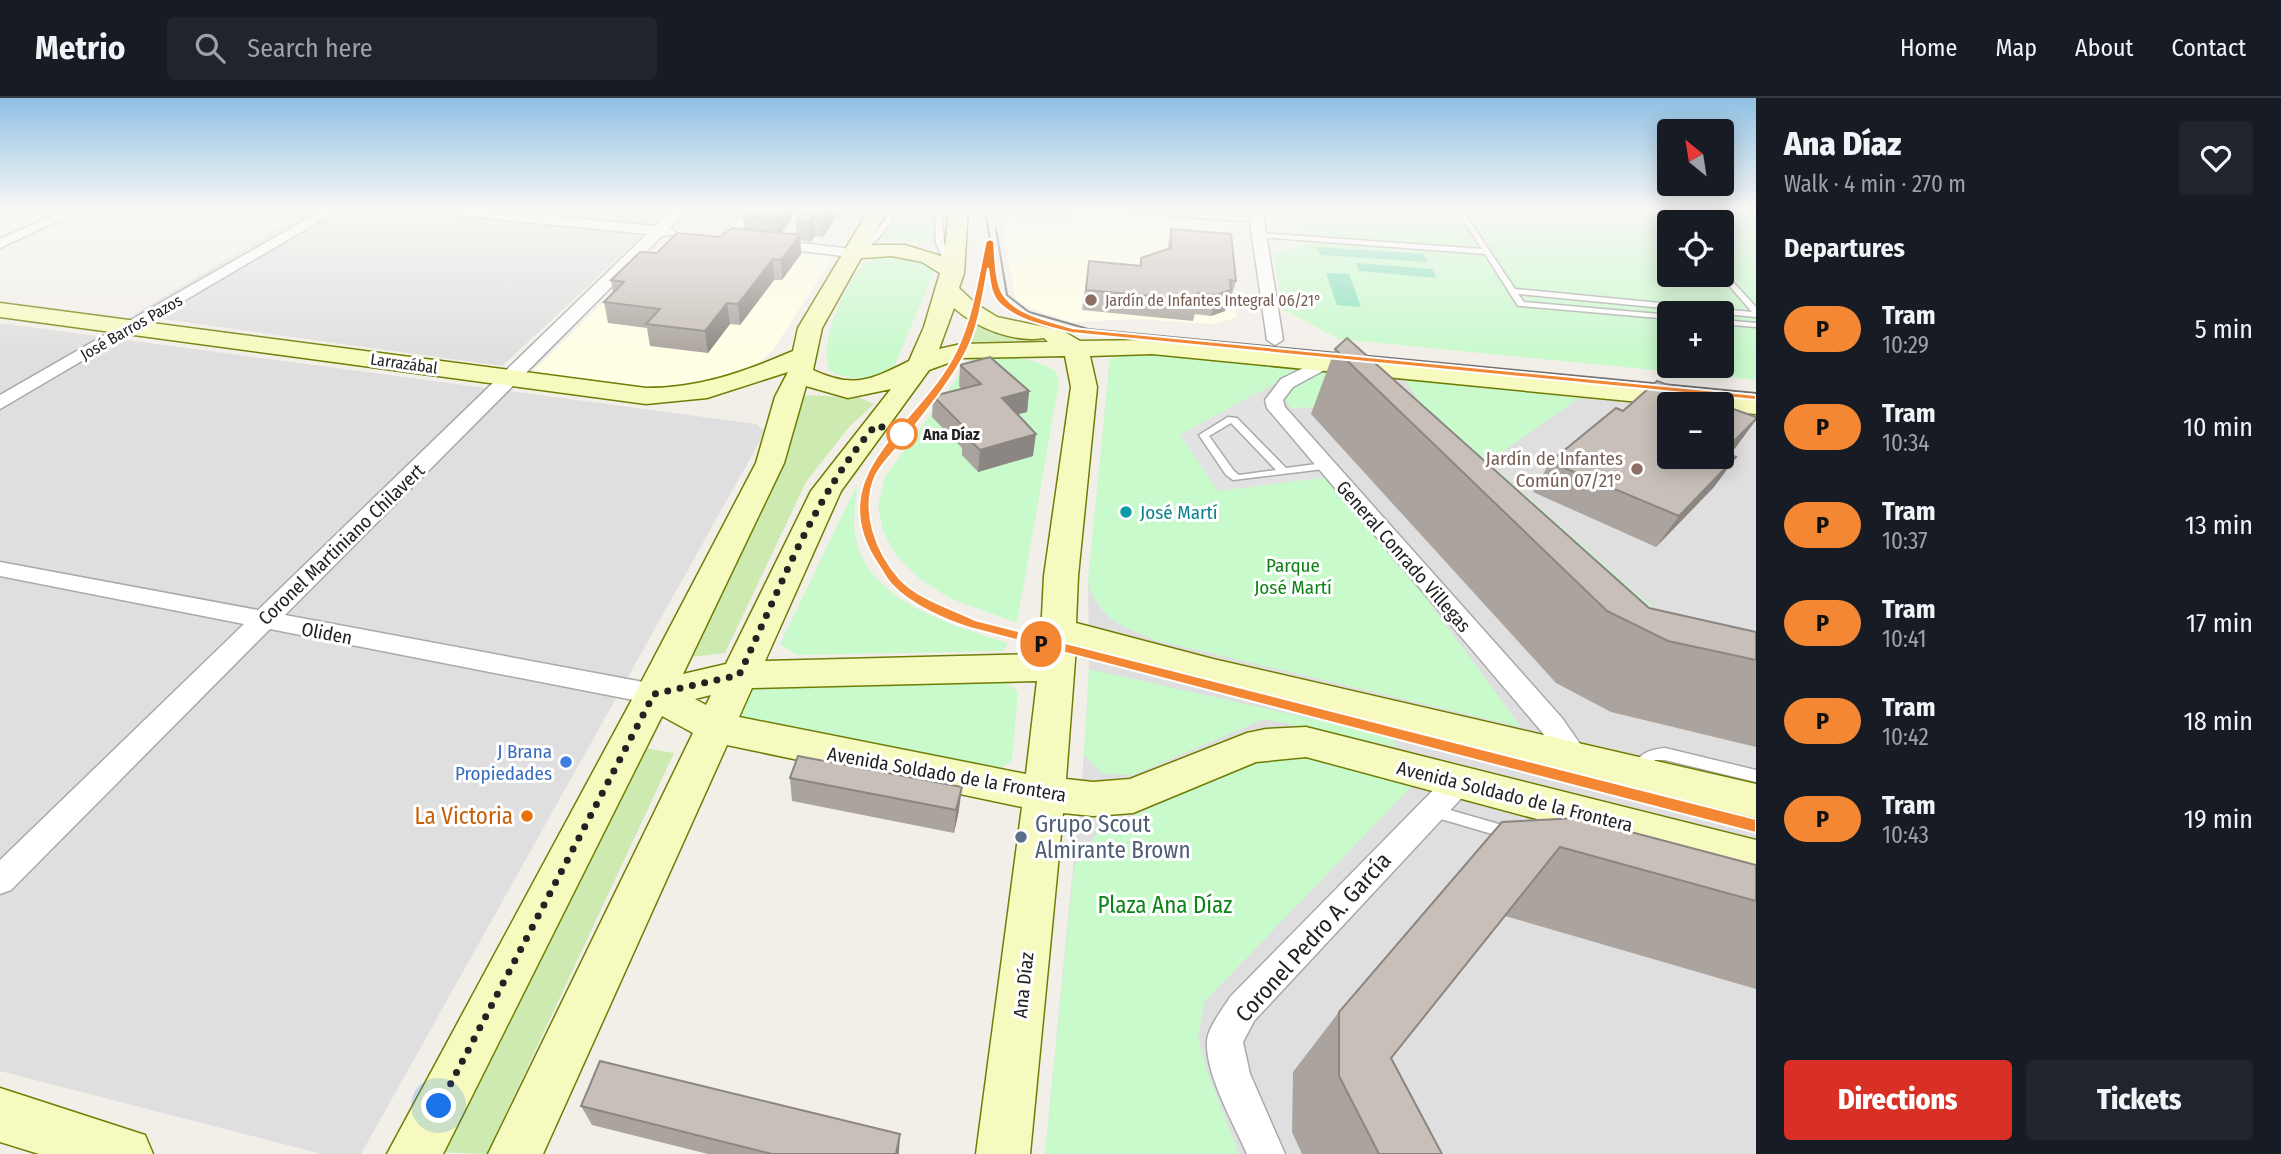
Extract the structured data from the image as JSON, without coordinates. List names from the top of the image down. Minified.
{"streets":{"main road":["Larrazábal","Avenida Soldado de la Frontera","Ana Díaz"],"street":["José Barros Pazos","Coronel Martiniano Chilavert","General Conrado Villegas","Oliden","Coronel Pedro A. García"]},"crossings":[["José Barros Pazos","Larrazábal"],["Larrazábal","Coronel Martiniano Chilavert"],["Coronel Martiniano Chilavert","Oliden"],["Oliden","Avenida Soldado de la Frontera"],["Avenida Soldado de la Frontera","Coronel Pedro A. García"],["Avenida Soldado de la Frontera","Ana Díaz"]],"parks":["Parque José Martí","Plaza Ana Díaz"],"places":["Jardín de Infantes Integral 06/21°","Ana Díaz","Jardín de Infantes Común 07/21°","José Martí","J Brana Propiedades","La Victoria","Grupo Scout Almirante Brown"],"lines":["tram line P"],"north":"top left","page":{"header":"Metrio","search":"Search here","nav":["Home","Map","About","Contact"],"on_map":"P","heading":[["Ana Díaz","Walk · 4 min · 270 m"],"Departures"],"map_buttons":["+","−"],"list":[{"mark":"P","name":"Tram","note":"10:29","value":"5 min"},{"mark":"P","name":"Tram","note":"10:34","value":"10 min"},{"mark":"P","name":"Tram","note":"10:37","value":"13 min"},{"mark":"P","name":"Tram","note":"10:41","value":"17 min"},{"mark":"P","name":"Tram","note":"10:42","value":"18 min"},{"mark":"P","name":"Tram","note":"10:43","value":"19 min"}],"buttons":["Directions","Tickets"]}}
